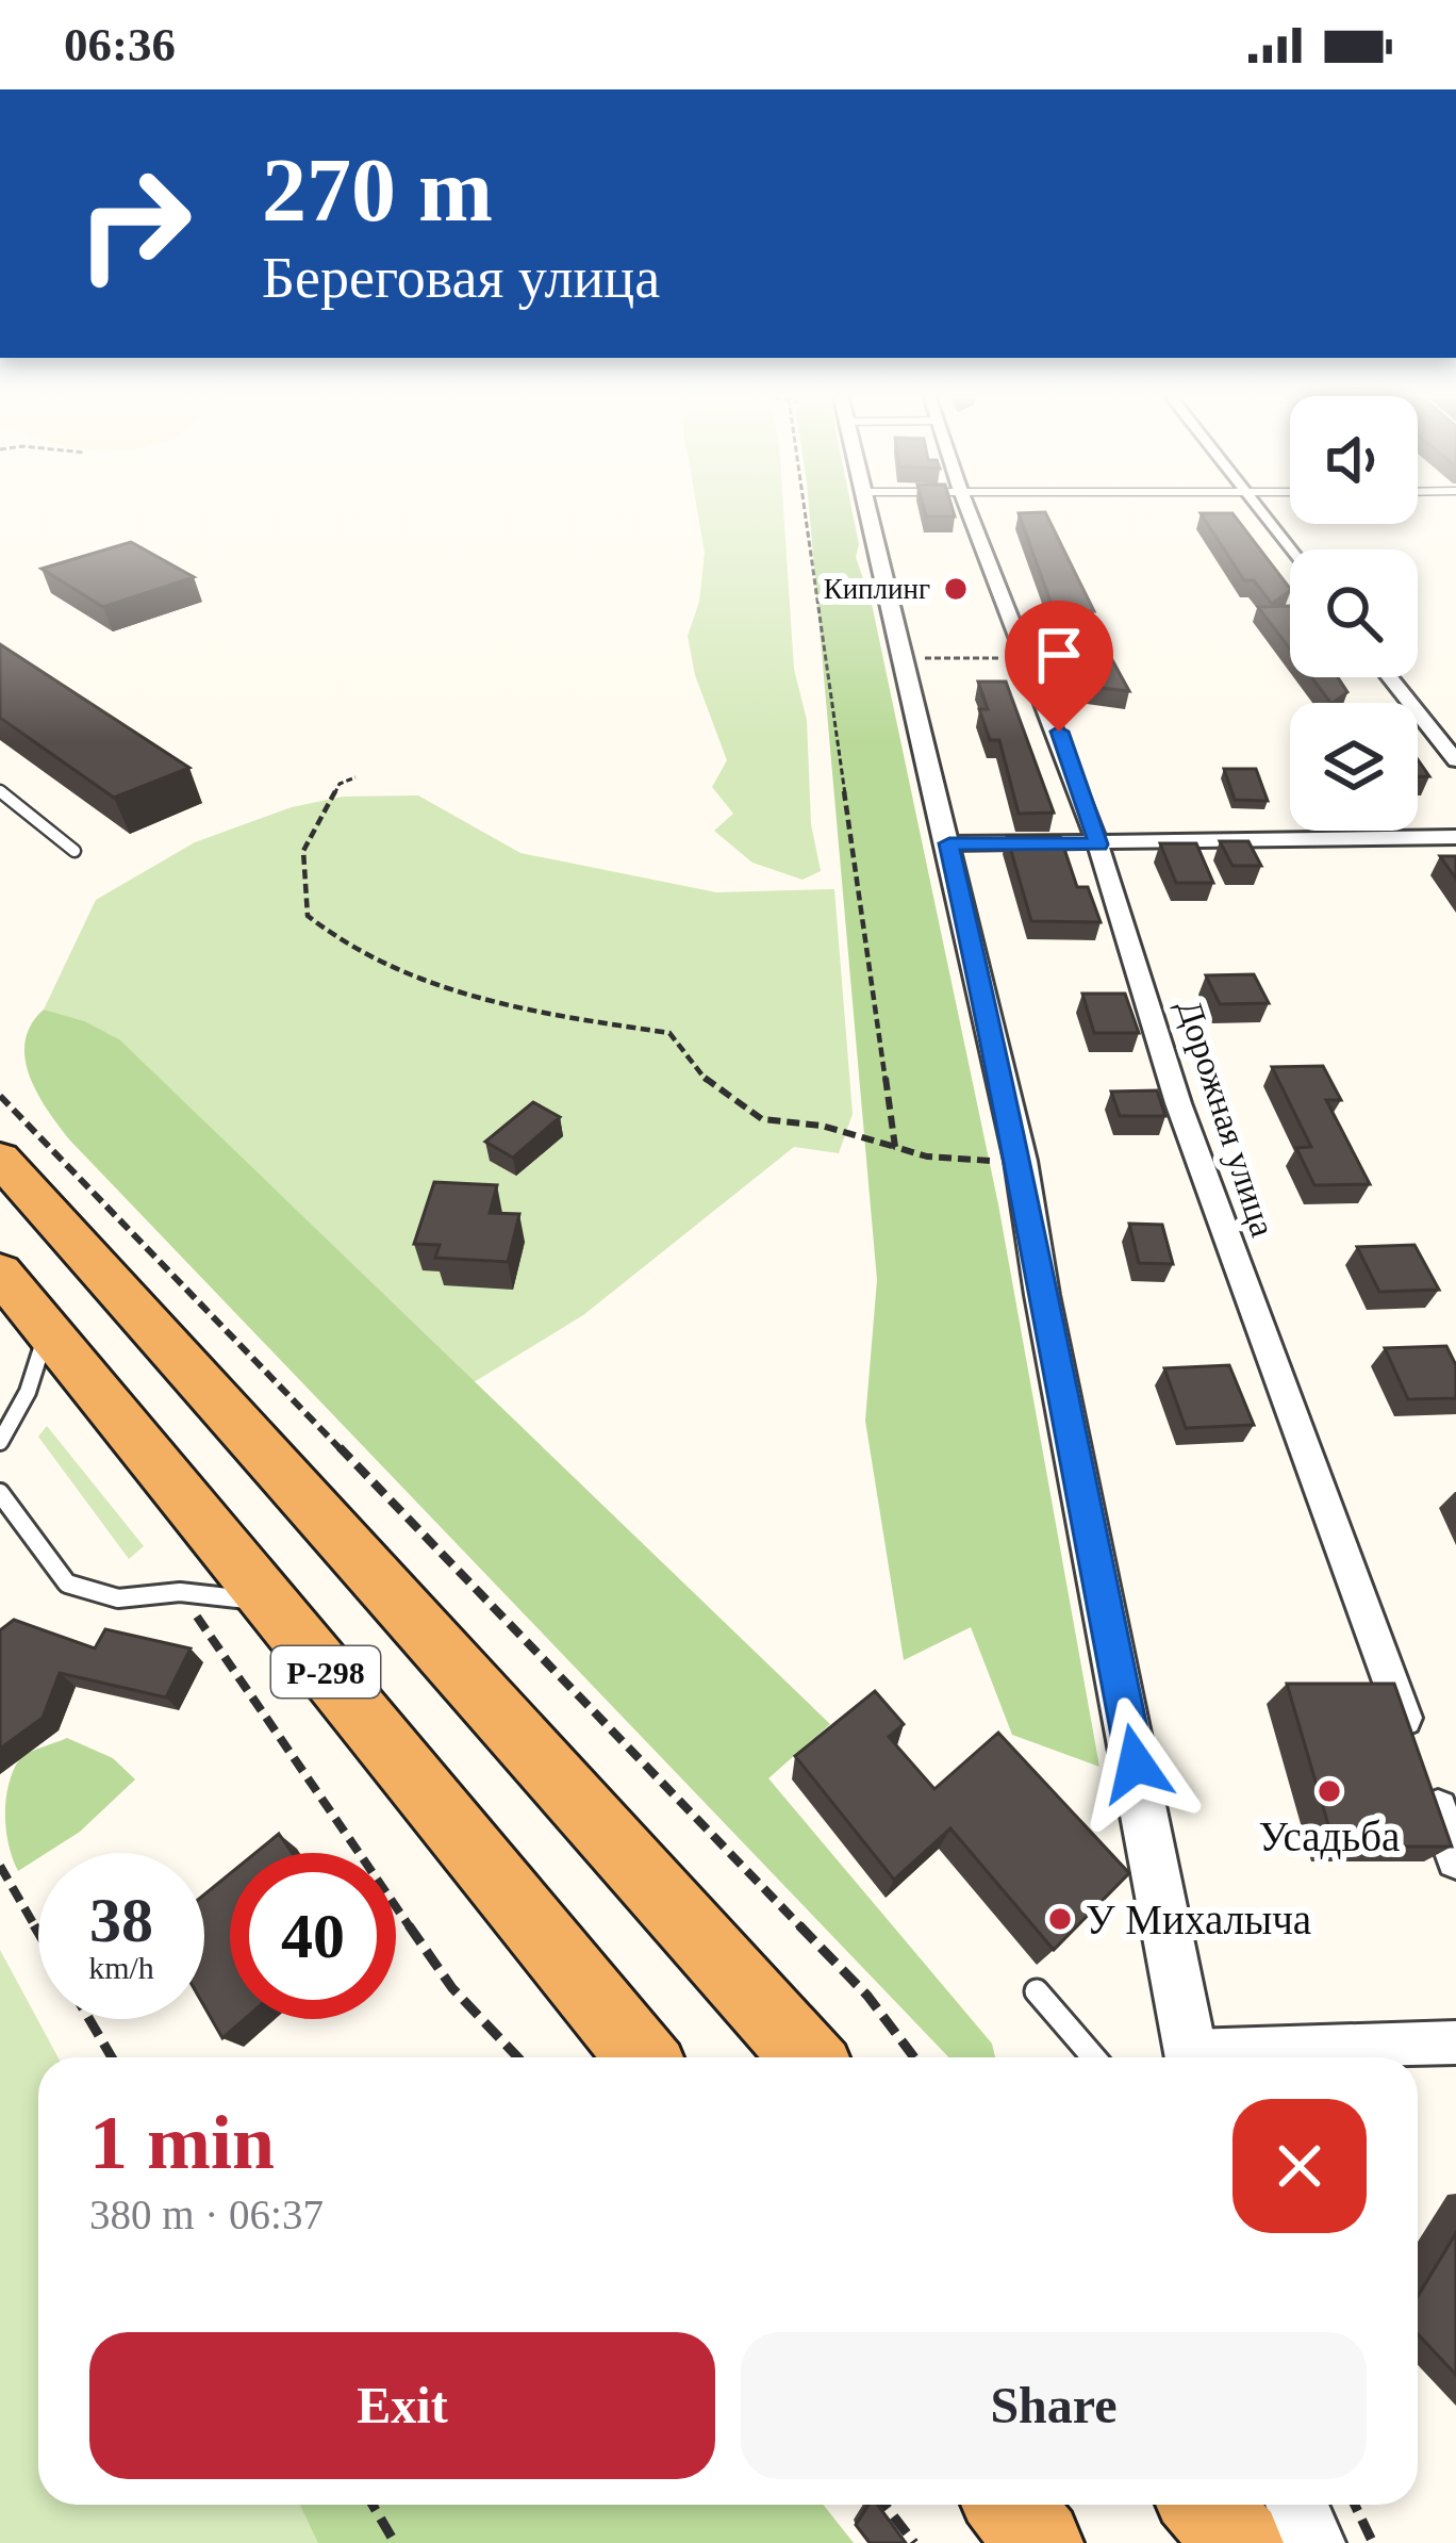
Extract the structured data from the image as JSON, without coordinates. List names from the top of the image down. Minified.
{"streets":{"highway":["Р-298"],"street":["Дорожная улица"]},"places":["Киплинг","Усадьба","У Михалыча"],"page":{"status":"06:36","turn":["270 m","Береговая улица"],"speed":"38 km/h","limit":"40","heading":["1 min","380 m · 06:37"],"buttons":["Exit","Share"]}}
